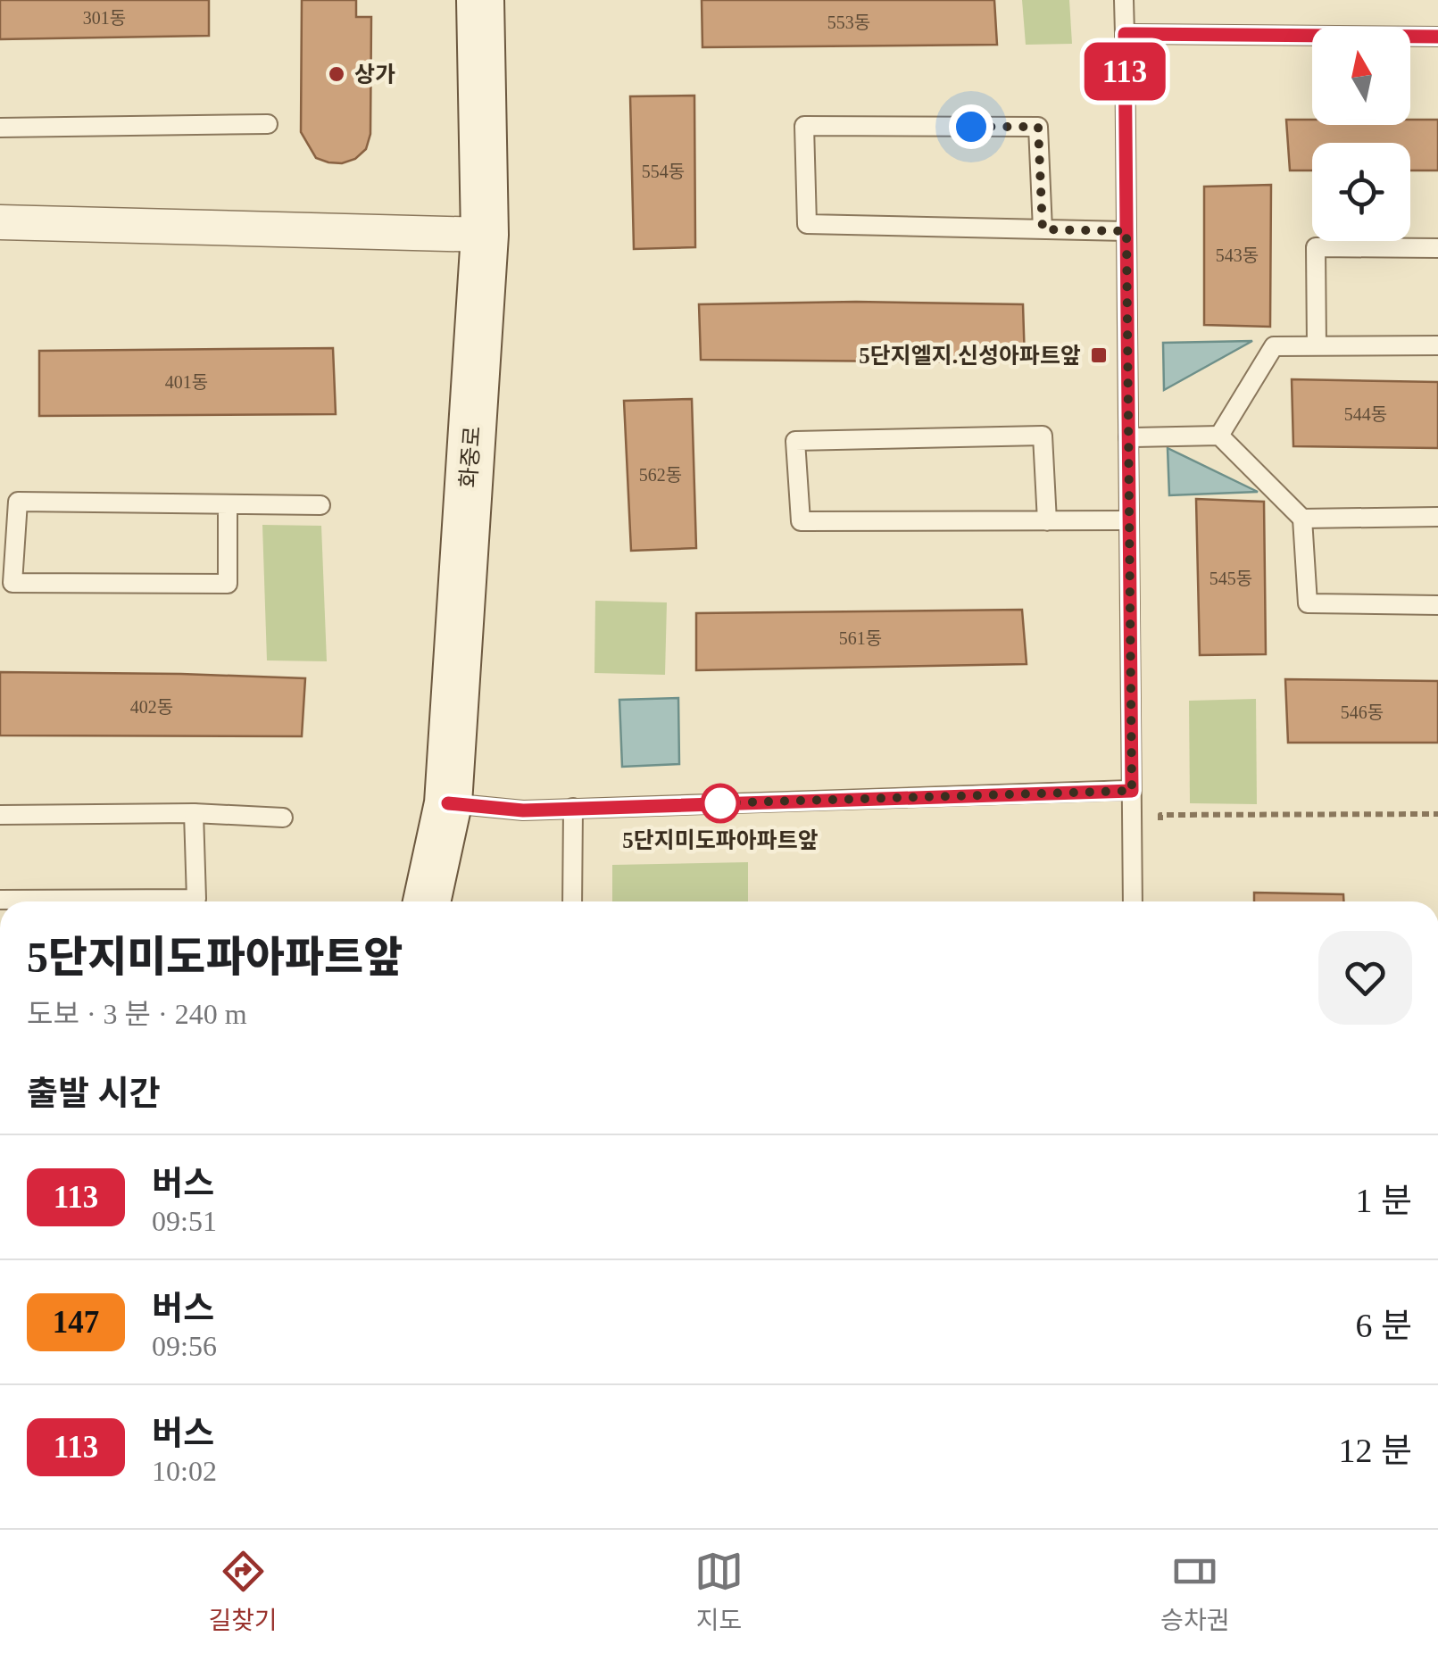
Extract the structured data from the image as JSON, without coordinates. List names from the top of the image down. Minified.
{"streets":{"main road":["화중로"]},"places":{"other":["상가","5단지미도파아파트앞"],"transit":["5단지엘지.신성아파트앞"]},"lines":["bus line 113"],"house_numbers":["301동","553동","554동","543동","401동","544동","562동","545동","561동","402동","546동"],"north":"top","page":{"on_map":"113","heading":[["5단지미도파아파트앞","도보 · 3 분 · 240 m"],"출발 시간"],"list":[{"mark":"113","name":"버스","note":"09:51","value":"1 분"},{"mark":"147","name":"버스","note":"09:56","value":"6 분"},{"mark":"113","name":"버스","note":"10:02","value":"12 분"}],"tabs":["길찾기","지도","승차권"]}}
